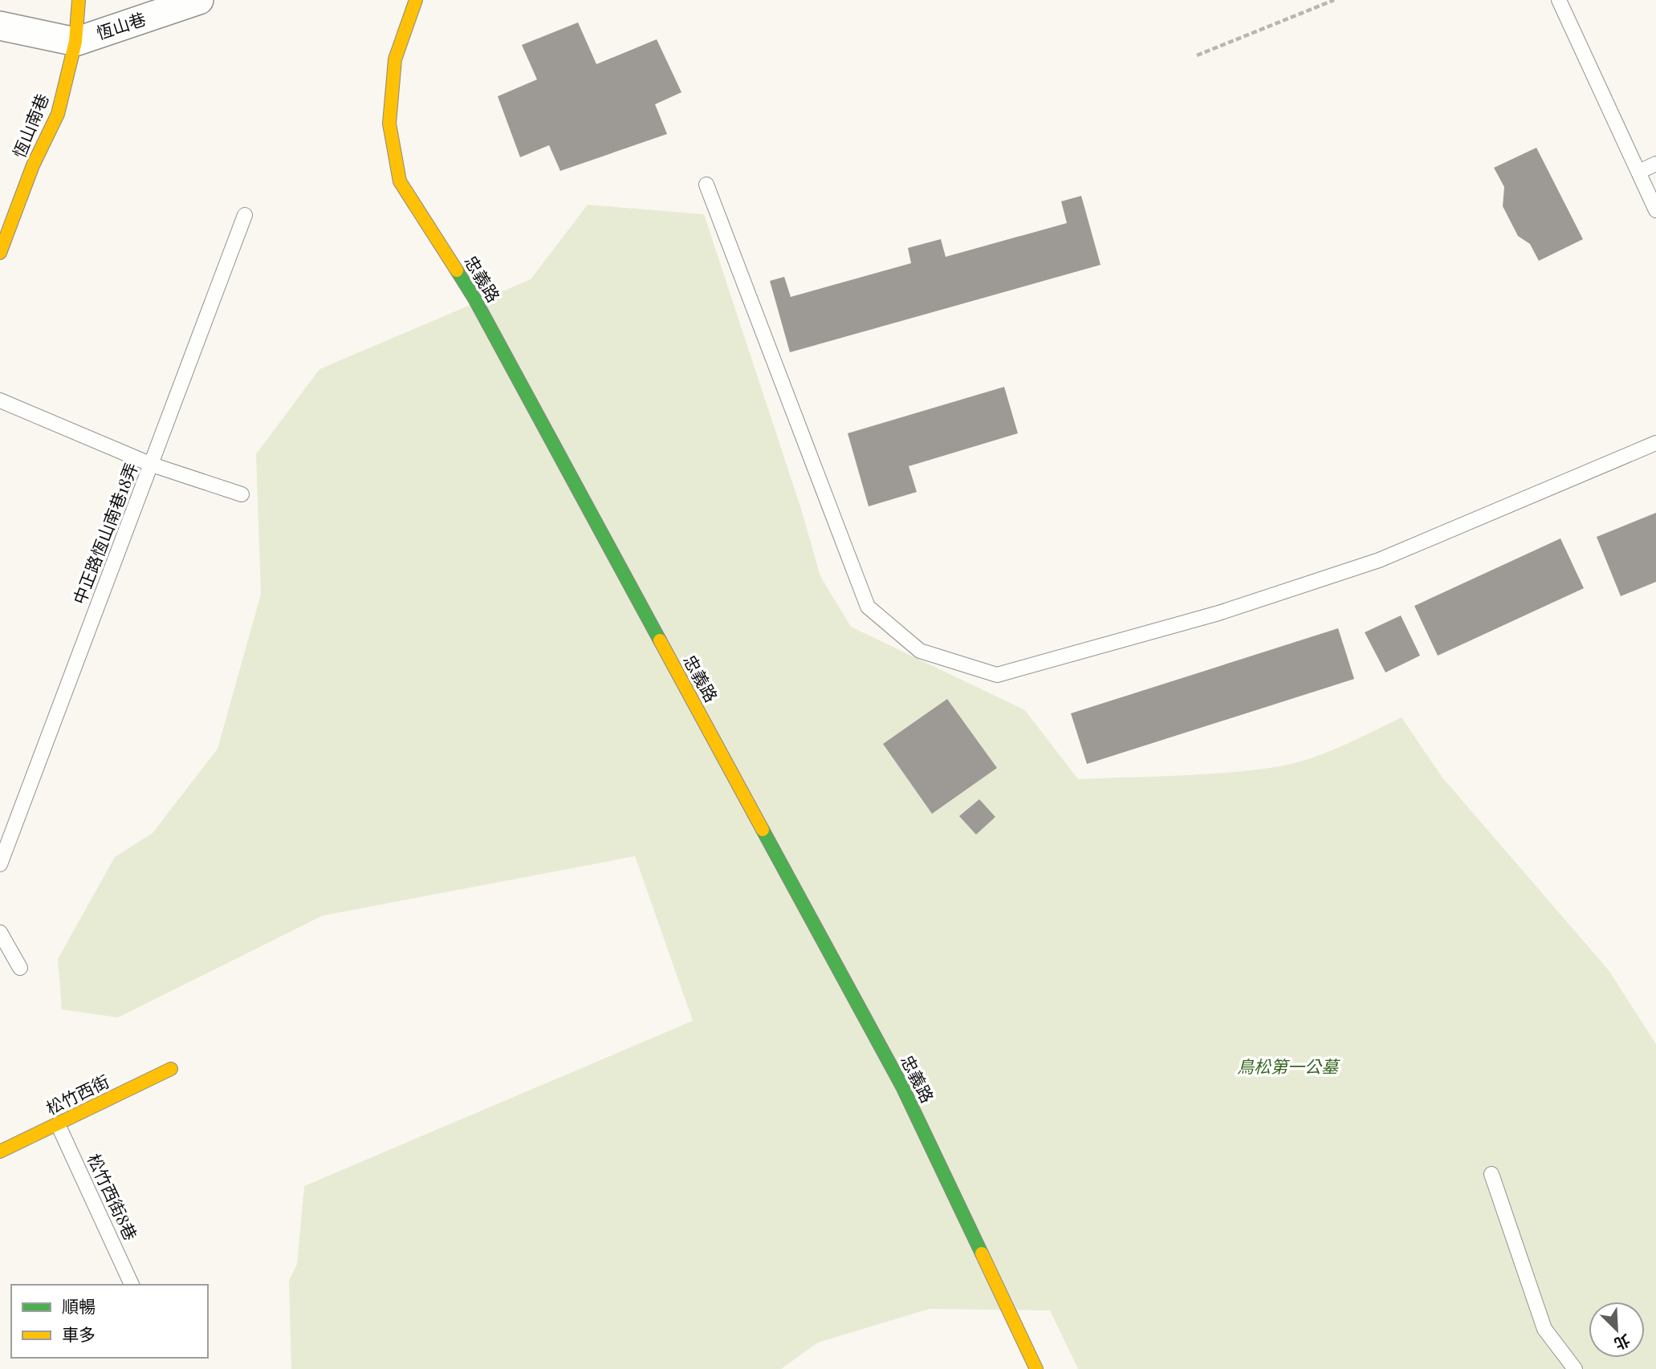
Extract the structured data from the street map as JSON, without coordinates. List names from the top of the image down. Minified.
{"streets":{"street":["恆山巷","恆山南巷","忠義路","松竹西街"],"lane":["中正路恆山南巷18弄","松竹西街8巷"]},"crossings":[["恆山巷","恆山南巷"],["松竹西街","松竹西街8巷"]],"parks":["鳥松第一公墓"],"legend":["順暢","車多"],"north":"bottom right"}
